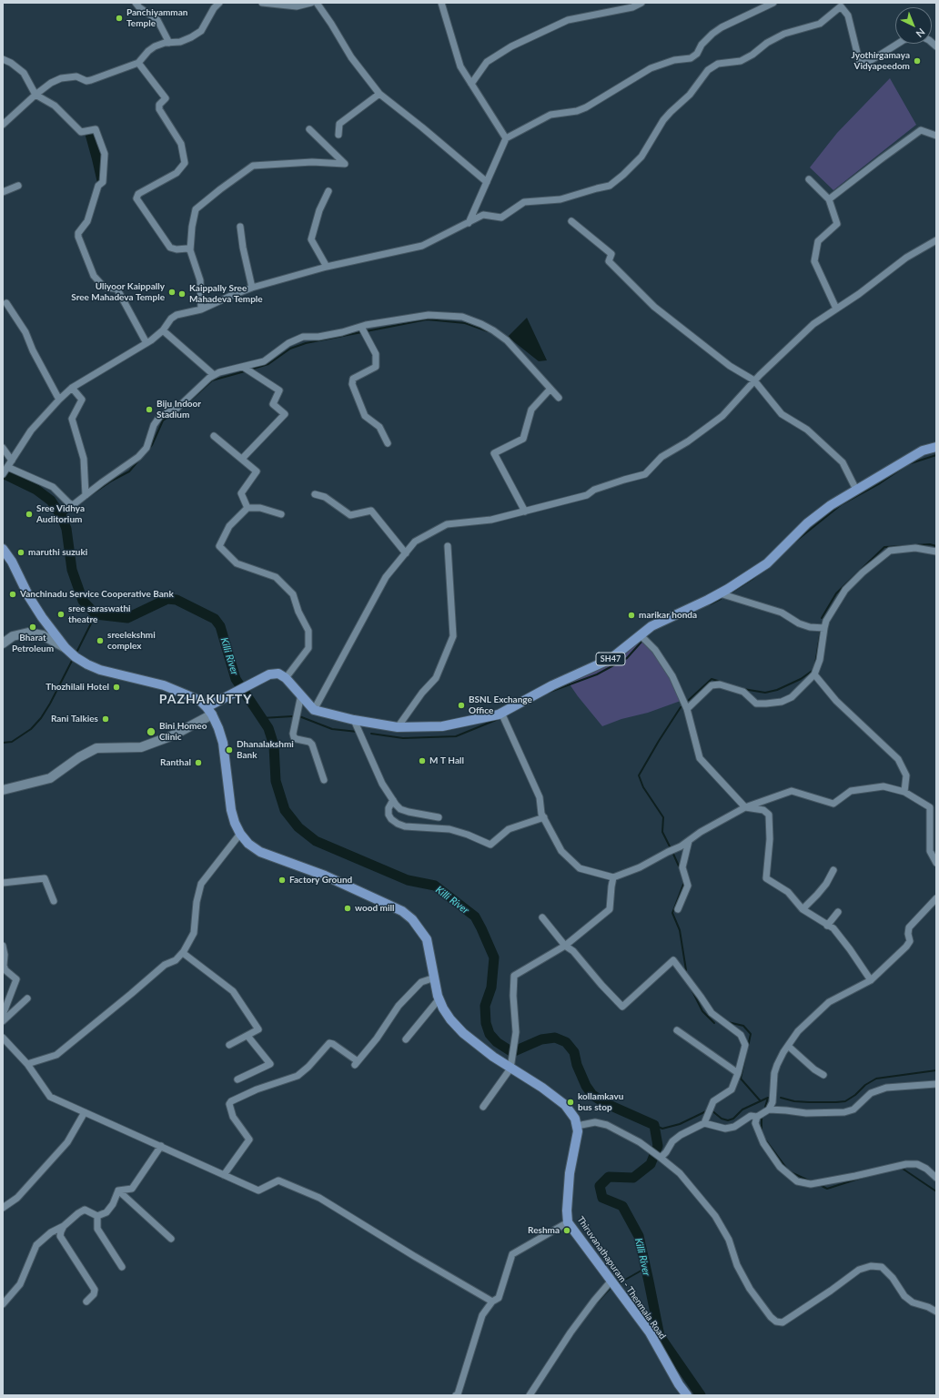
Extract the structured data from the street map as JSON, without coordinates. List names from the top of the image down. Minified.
{"streets":{"main road":["SH47","Thiruvanathapuram - Thenmala Road"]},"districts":["PAZHAKUTTY"],"water":["Killi River"],"places":["Panchiyamman Temple","Jyothirgamaya Vidyapeedom","Uliyoor Kaippally Sree Mahadeva Temple","Kaippally Sree Mahadeva Temple","Biju Indoor Stadium","Sree Vidhya Auditorium","maruthi suzuki","Vanchinadu Service Cooperative Bank","sree saraswathi theatre","marikar honda","Bharat Petroleum","sreelekshmi complex","Thozhilali Hotel","BSNL Exchange Office","Rani Talkies","Bini Homeo Clinic","Dhanalakshmi Bank","M T Hall","Ranthal","Factory Ground","wood mill","kollamkavu bus stop","Reshma"],"north":"bottom right"}
